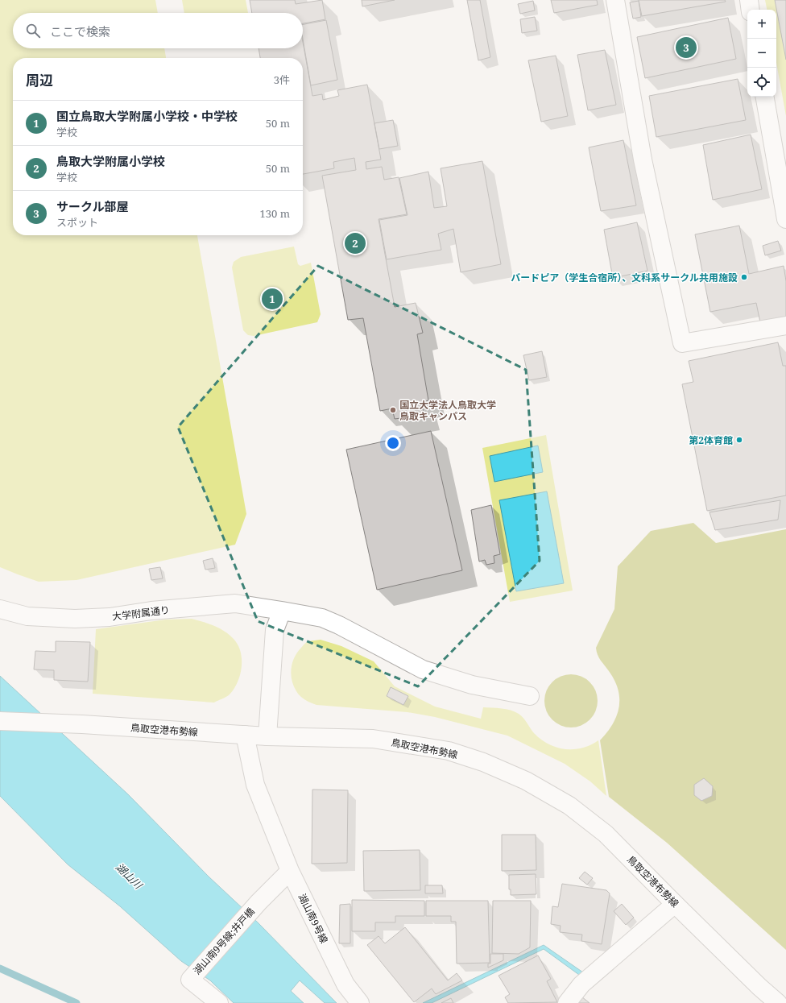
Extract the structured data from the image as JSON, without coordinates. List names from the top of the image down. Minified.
{"streets":{"street":["大学附属通り","鳥取空港布勢線","湖山南9号線","湖山南9号線;井戸橋"]},"crossings":[["鳥取空港布勢線","湖山南9号線"],["湖山南9号線","湖山南9号線;井戸橋"]],"water":["湖山川"],"places":["バードピア（学生合宿所）、文科系サークル共用施設","国立大学法人鳥取大学 鳥取キャンパス","第2体育館"],"page":{"map_buttons":["+","−"],"search":"ここで検索","pins":["3","2","1"],"heading":["周辺","3件"],"list":[{"mark":"1","name":"国立鳥取大学附属小学校・中学校","note":"学校","value":"50 m"},{"mark":"2","name":"鳥取大学附属小学校","note":"学校","value":"50 m"},{"mark":"3","name":"サークル部屋","note":"スポット","value":"130 m"}]}}
